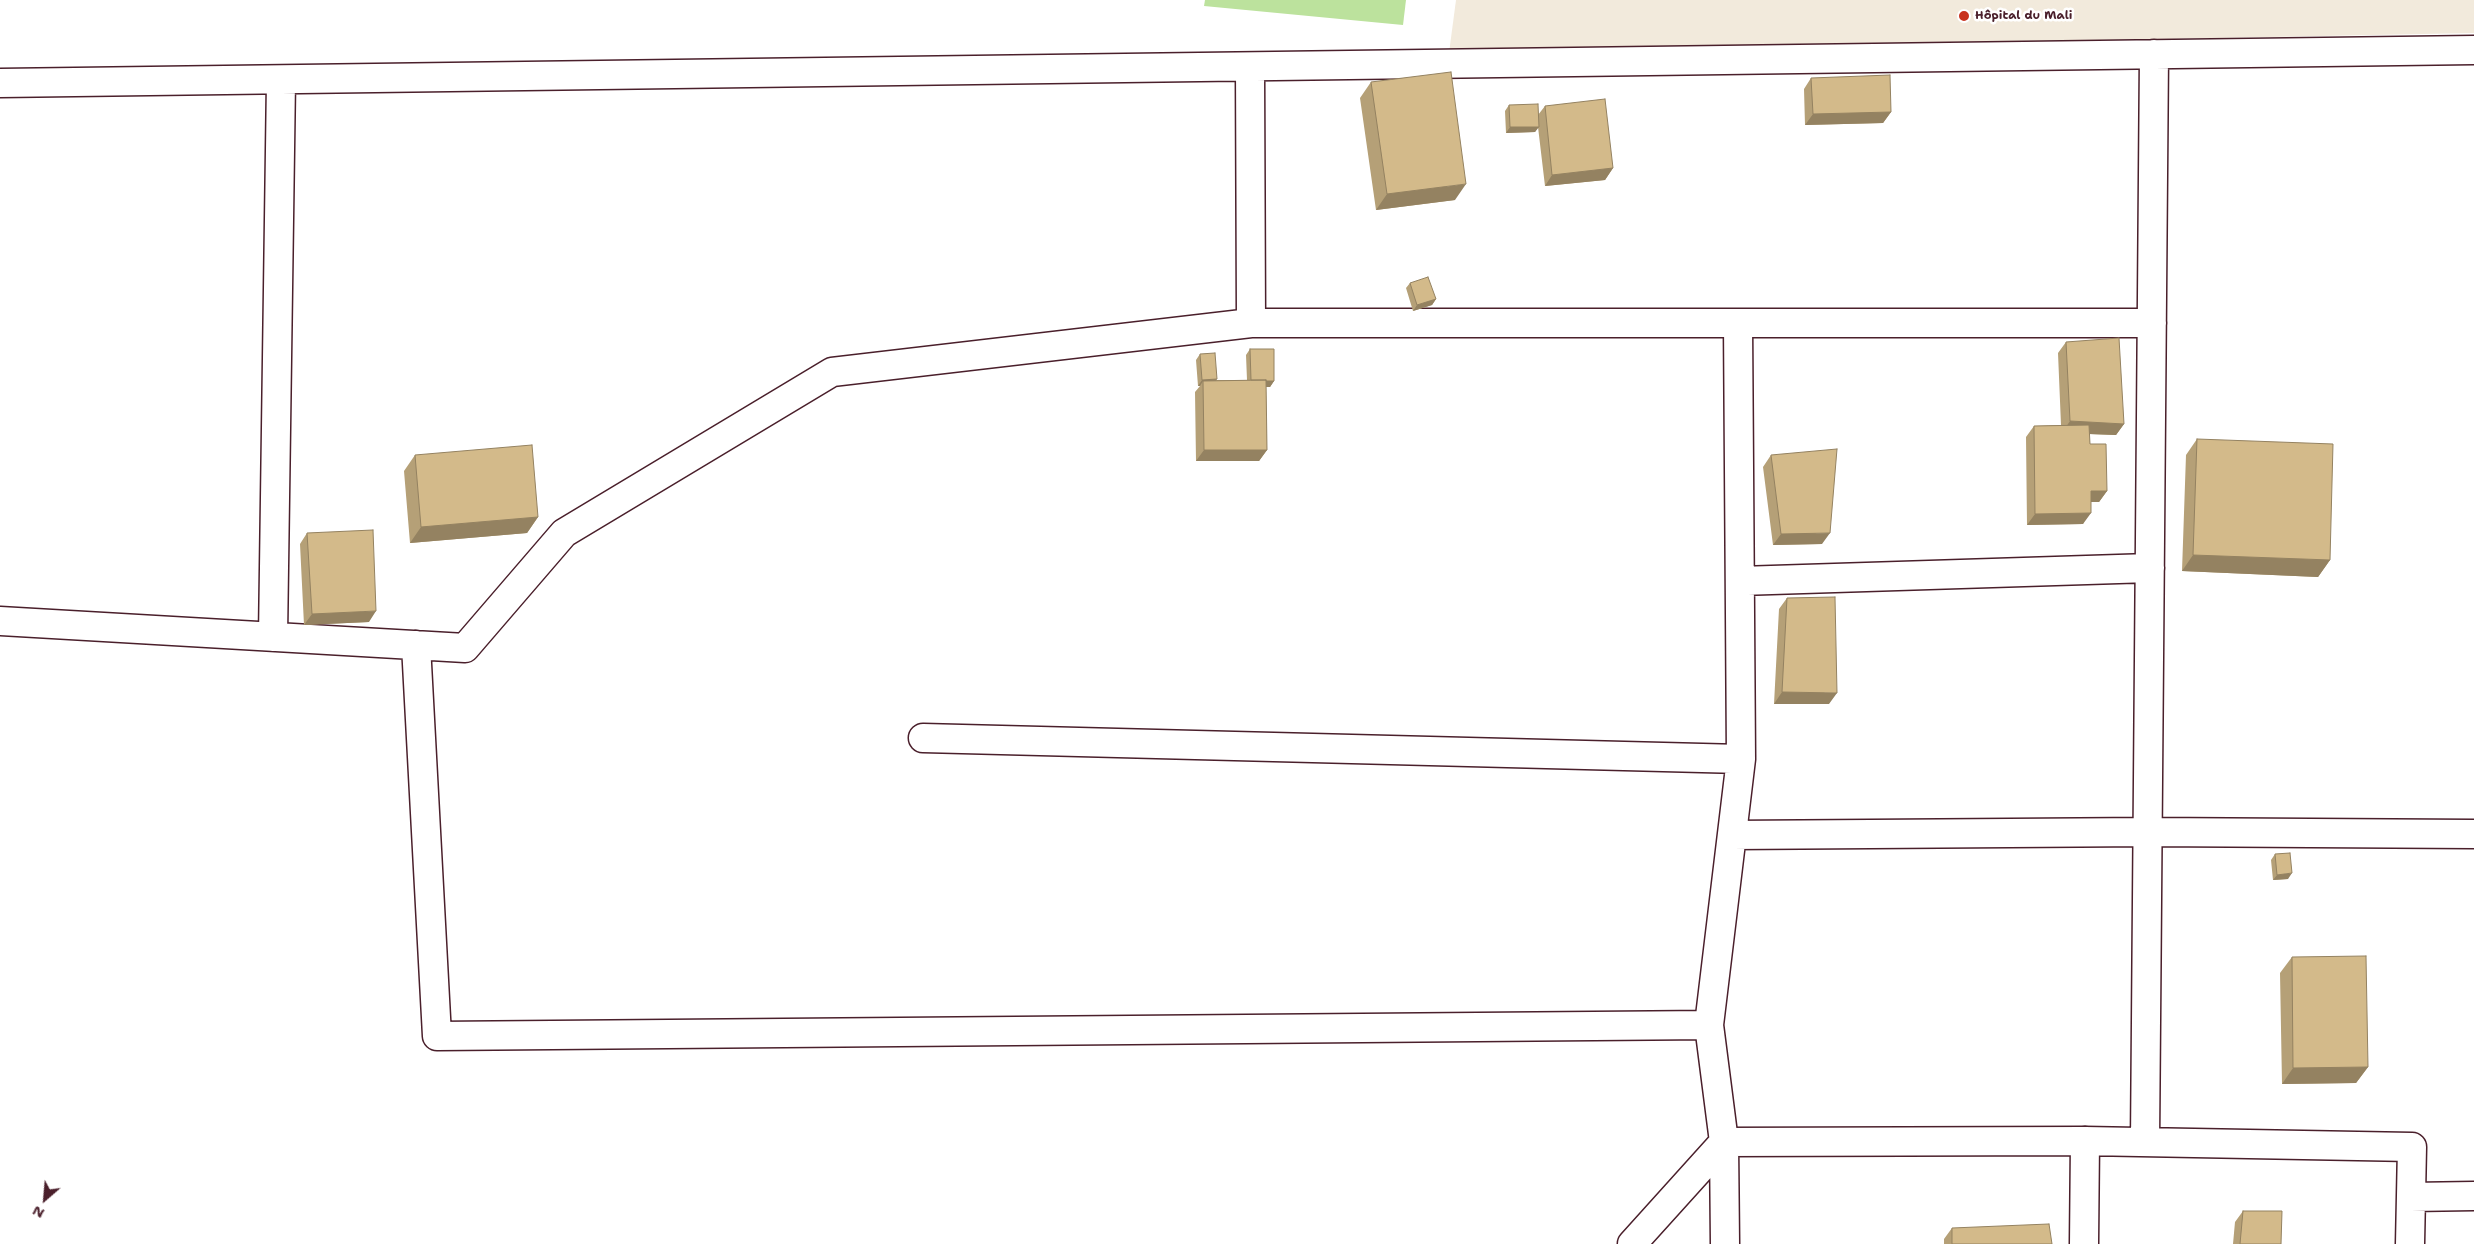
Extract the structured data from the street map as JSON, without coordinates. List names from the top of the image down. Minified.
{"places":["Hôpital du Mali"],"north":"bottom left"}
